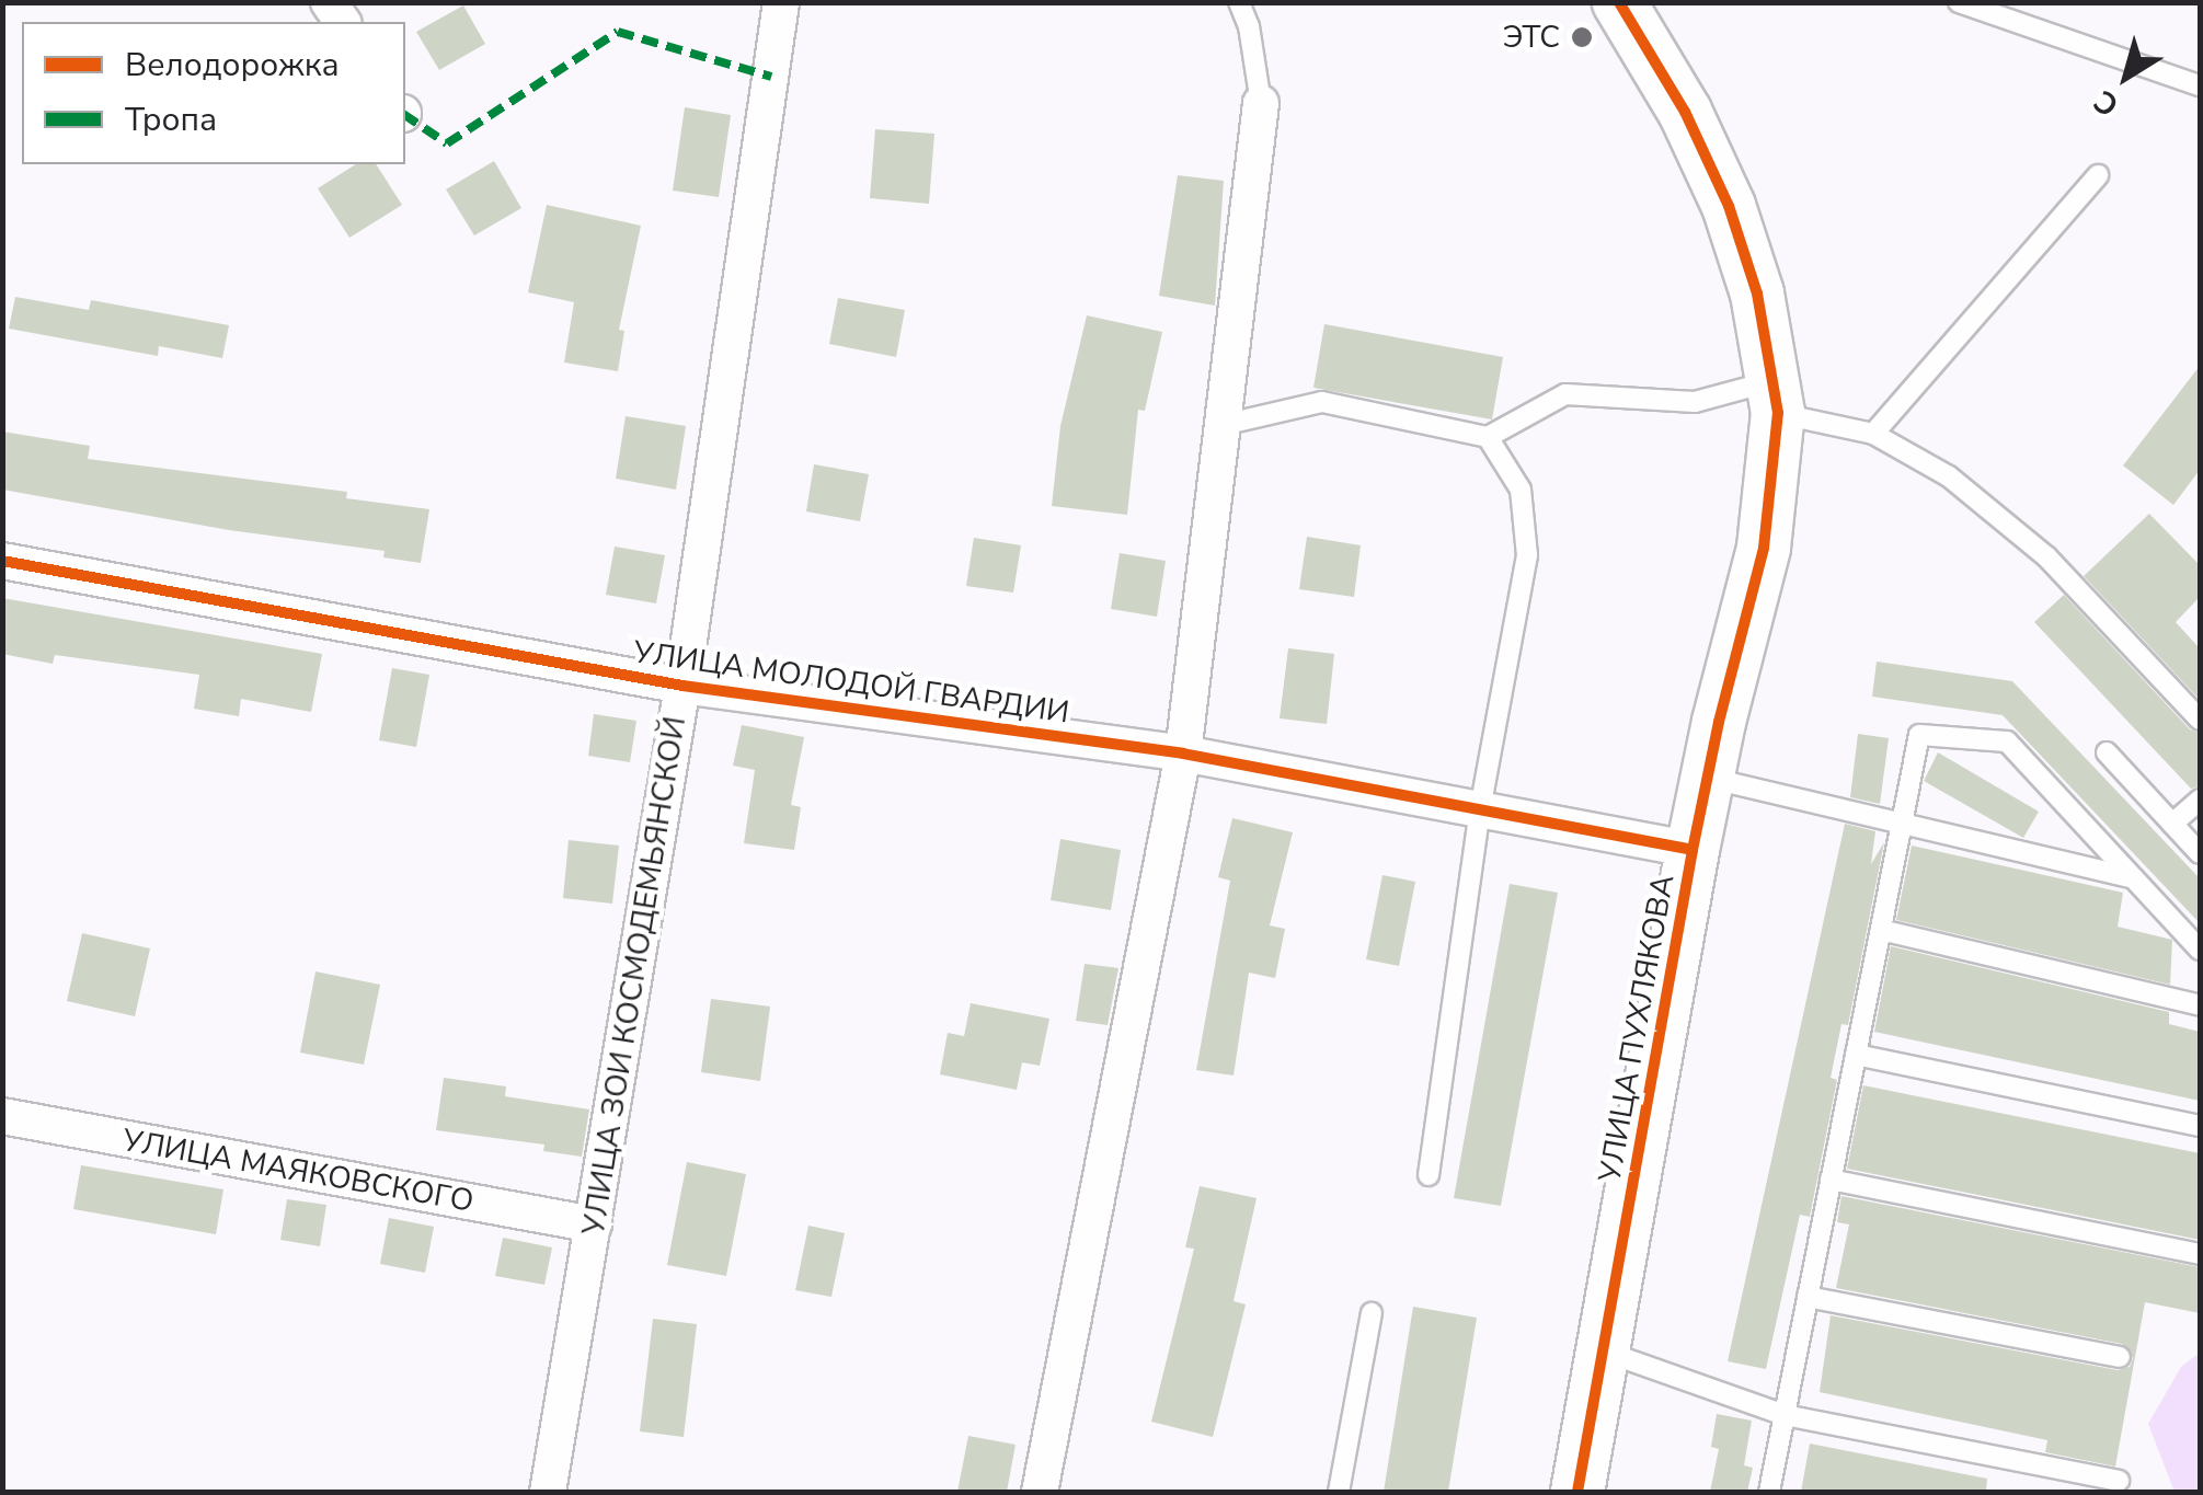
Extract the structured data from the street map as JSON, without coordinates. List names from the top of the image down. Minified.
{"streets":{"street":["УЛИЦА МОЛОДОЙ ГВАРДИИ","УЛИЦА ЗОИ КОСМОДЕМЬЯНСКОЙ","УЛИЦА ПУХЛЯКОВА","УЛИЦА МАЯКОВСКОГО"]},"crossings":[["УЛИЦА МОЛОДОЙ ГВАРДИИ","УЛИЦА ЗОИ КОСМОДЕМЬЯНСКОЙ"],["УЛИЦА МОЛОДОЙ ГВАРДИИ","УЛИЦА ПУХЛЯКОВА"],["УЛИЦА ЗОИ КОСМОДЕМЬЯНСКОЙ","УЛИЦА МАЯКОВСКОГО"]],"places":["ЭТС"],"legend":["Велодорожка","Тропа"],"north":"bottom left"}
